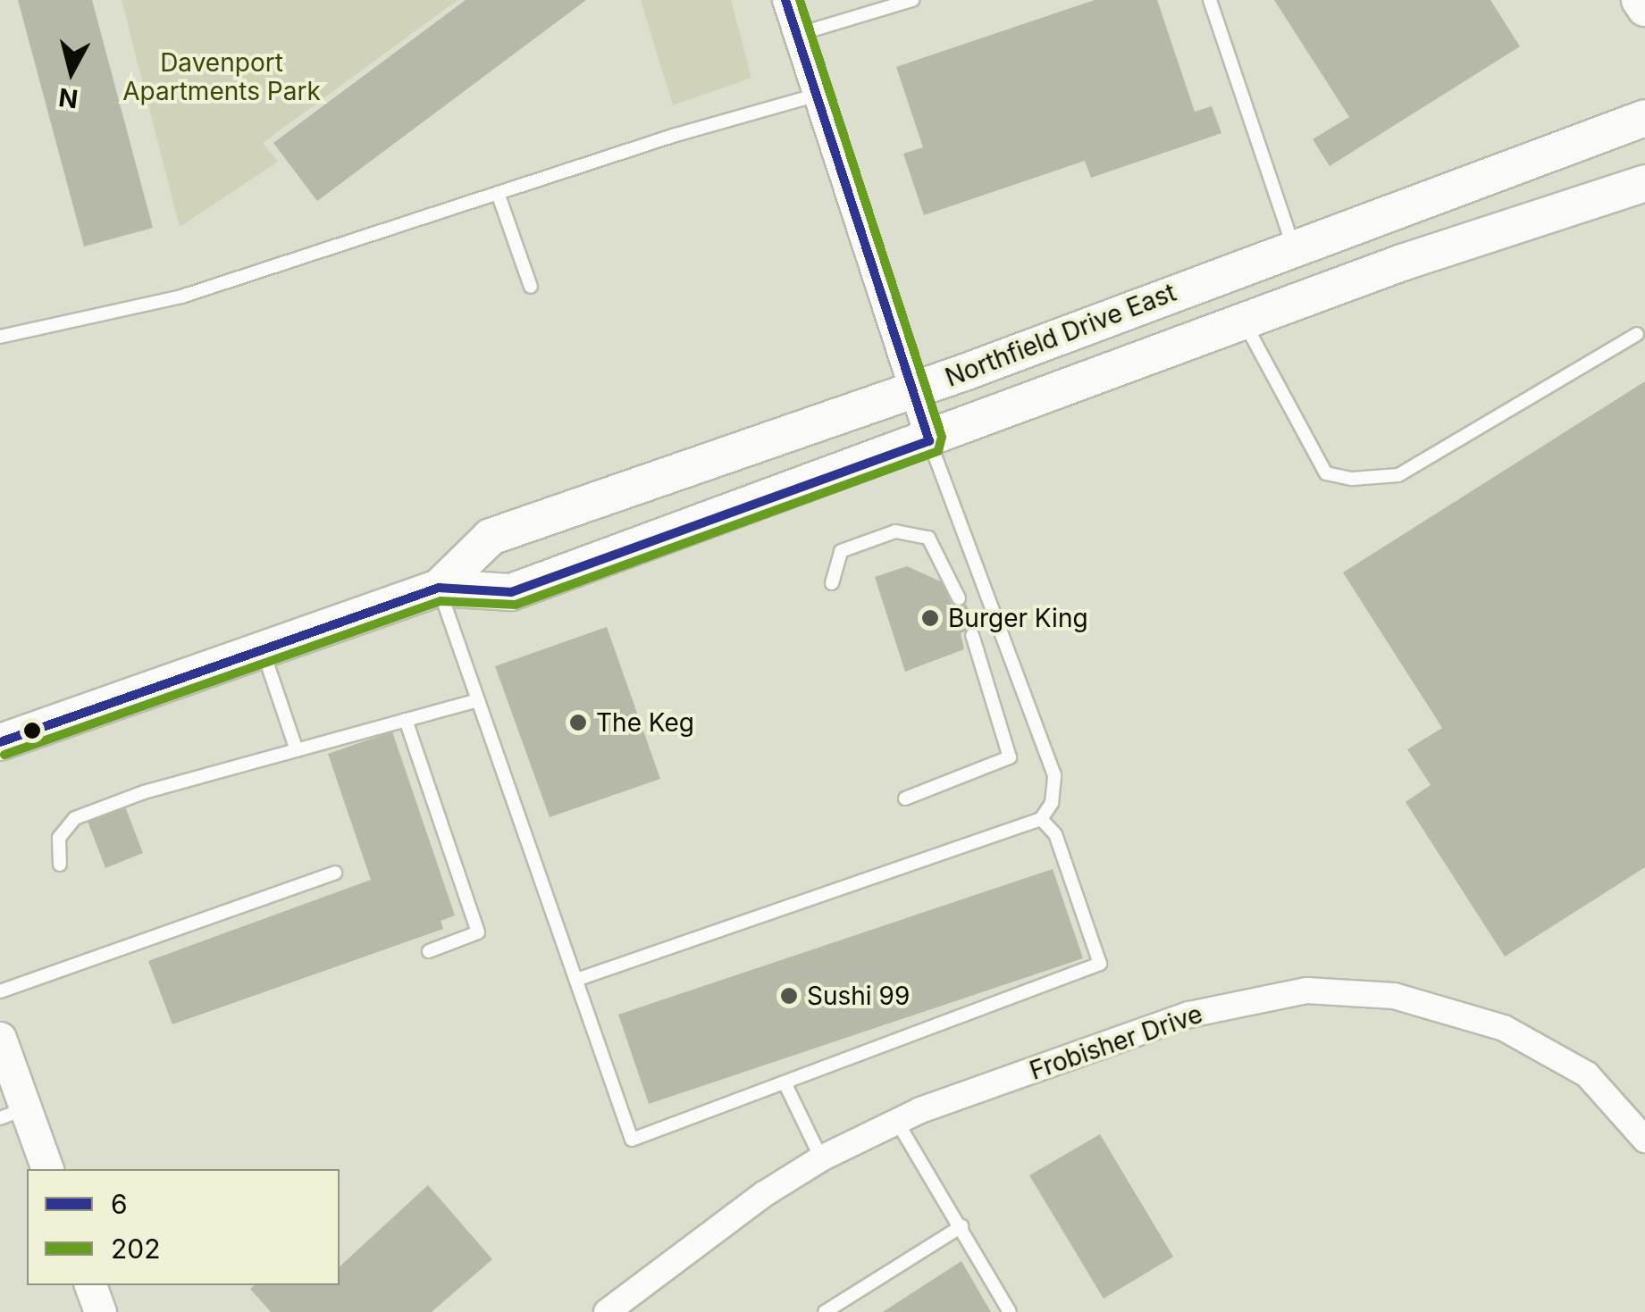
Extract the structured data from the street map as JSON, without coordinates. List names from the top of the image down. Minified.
{"streets":{"main road":["Northfield Drive East"],"street":["Frobisher Drive"]},"parks":["Davenport Apartments Park"],"places":["Burger King","The Keg","Sushi 99"],"lines":["transit line 6","transit line 202"],"legend":["6","202"],"north":"bottom"}
